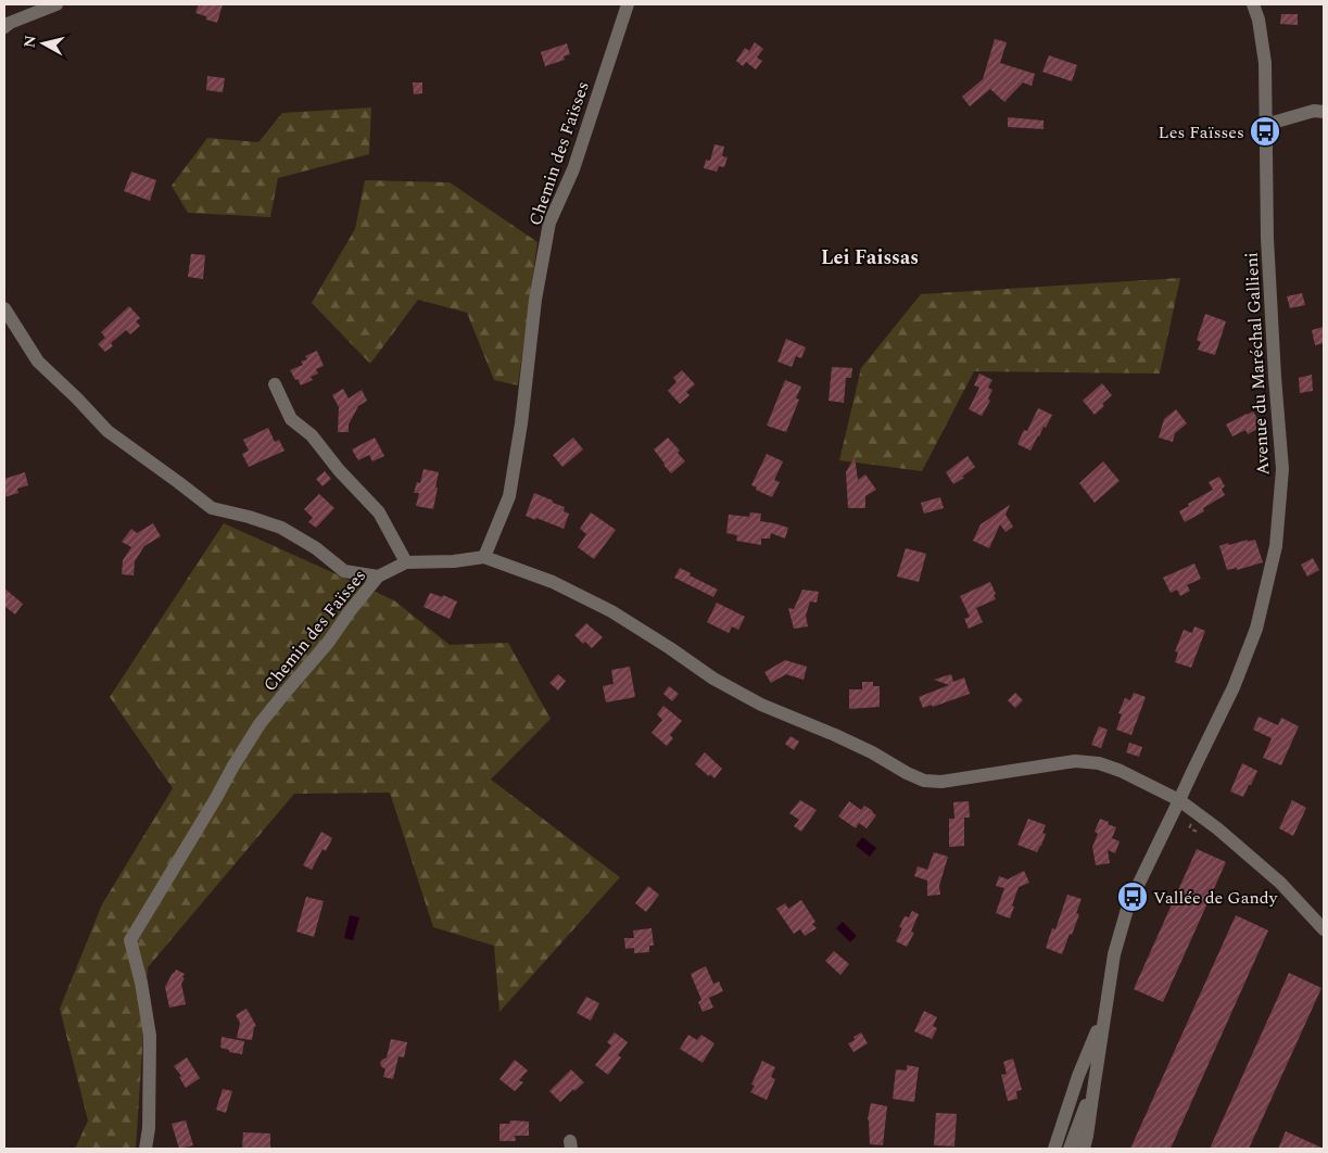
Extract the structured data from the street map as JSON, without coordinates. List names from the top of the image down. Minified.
{"streets":{"street":["Chemin des Faïsses","Avenue du Maréchal Gallieni"]},"districts":["Lei Faissas"],"places":{"bus stop":["Les Faïsses","Vallée de Gandy"]},"north":"left"}
